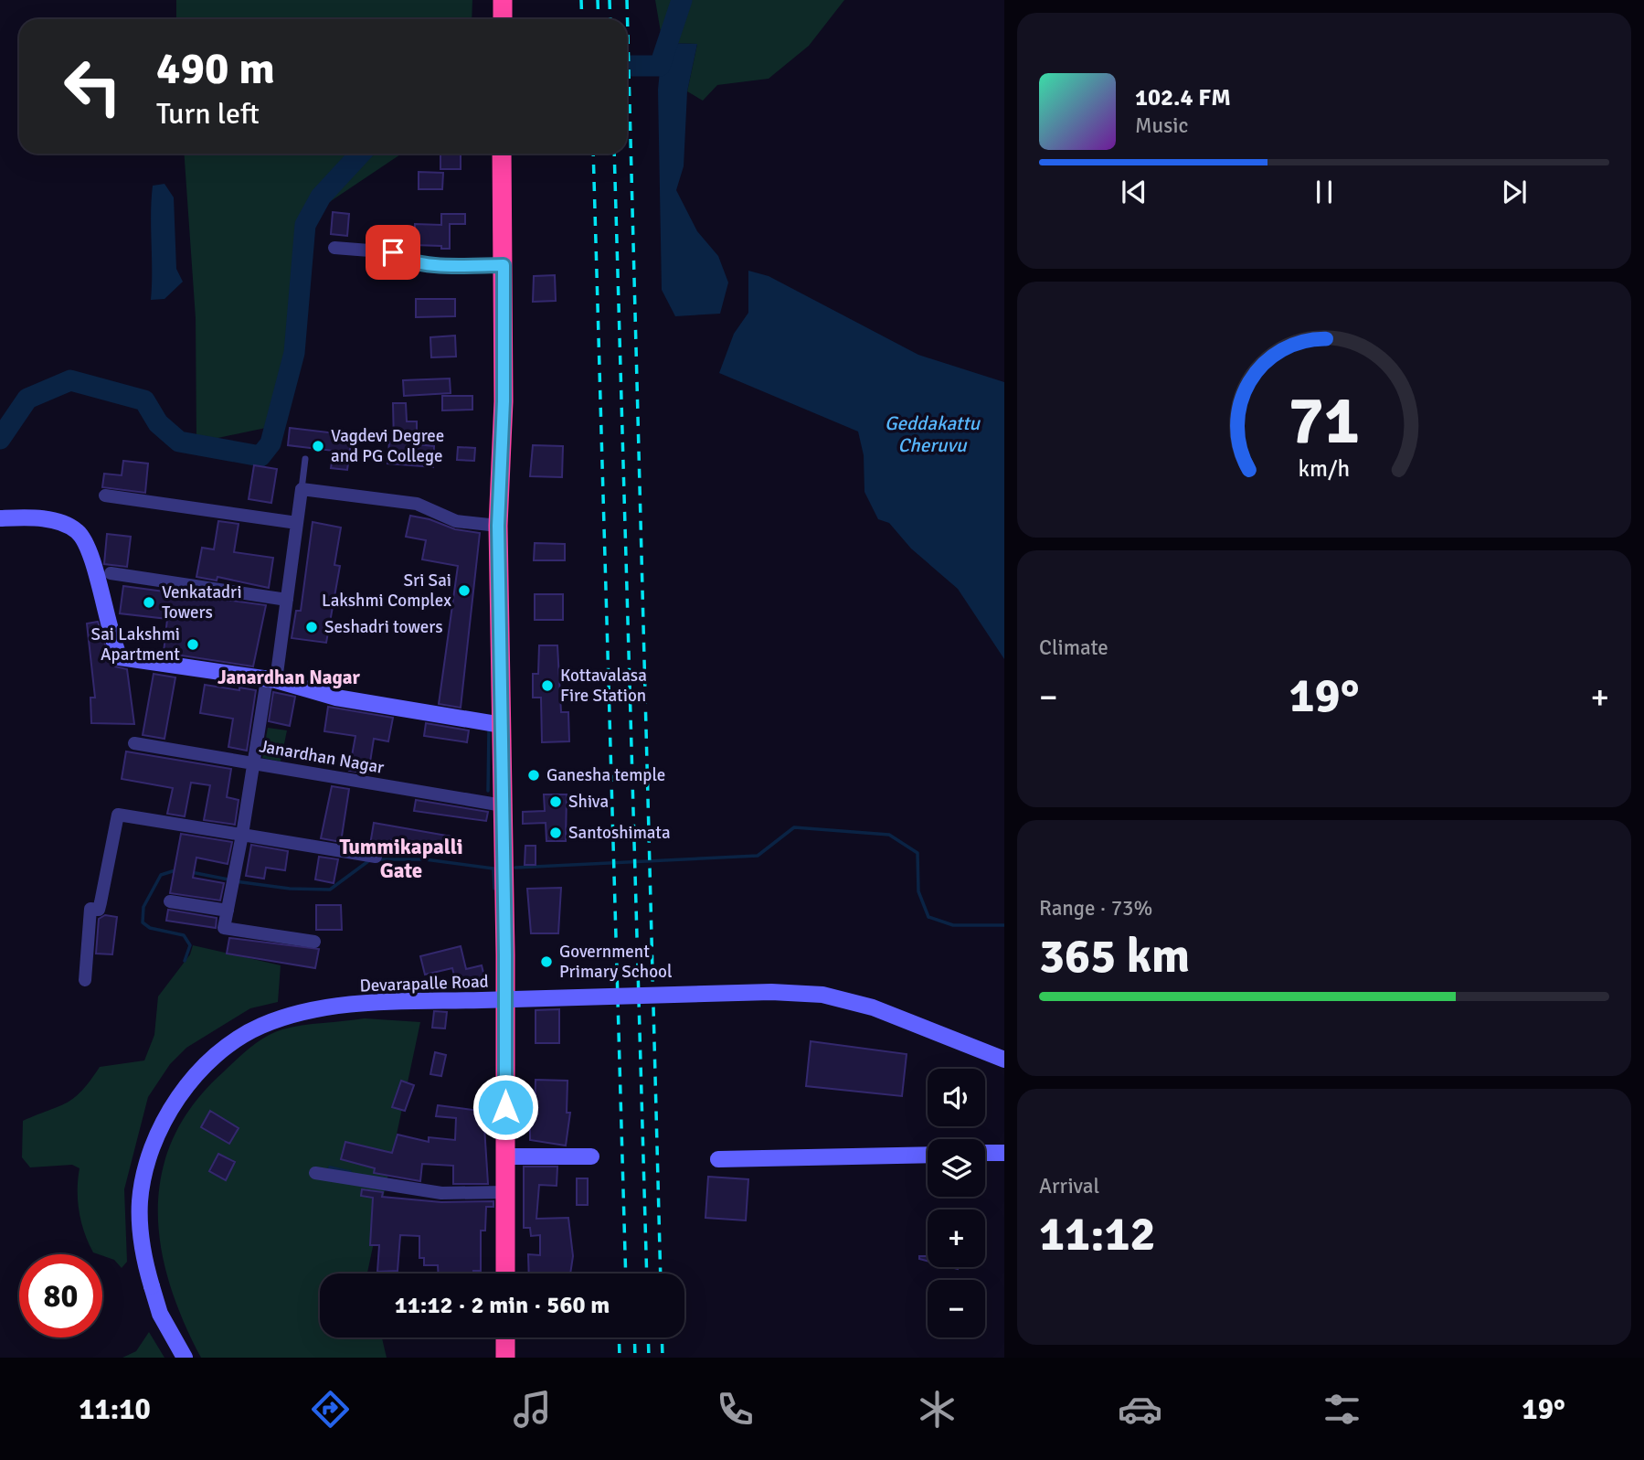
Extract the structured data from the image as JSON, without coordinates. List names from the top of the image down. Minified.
{"streets":{"main road":["Devarapalle Road"],"street":["Janardhan Nagar"]},"districts":["Janardhan Nagar","Tummikapalli Gate"],"water":["Geddakattu Cheruvu"],"places":["Vagdevi Degree and PG College","Sri Sai Lakshmi Complex","Venkatadri Towers","Seshadri towers","Sai Lakshmi Apartment","Kottavalasa Fire Station","Ganesha temple","Shiva","Santoshimata","Government Primary School"],"page":{"turn":["490 m","Turn left"],"song":["102.4 FM","Music"],"tile":["Climate",["Range · 73%","365 km"],["Arrival","11:12"]],"heat":["−","19°","+"],"map_buttons":["+","−"],"limit":"80","trip":"11:12 · 2 min · 560 m","tabs":["11:10","19°"],"gauge":["71","km/h"]}}
